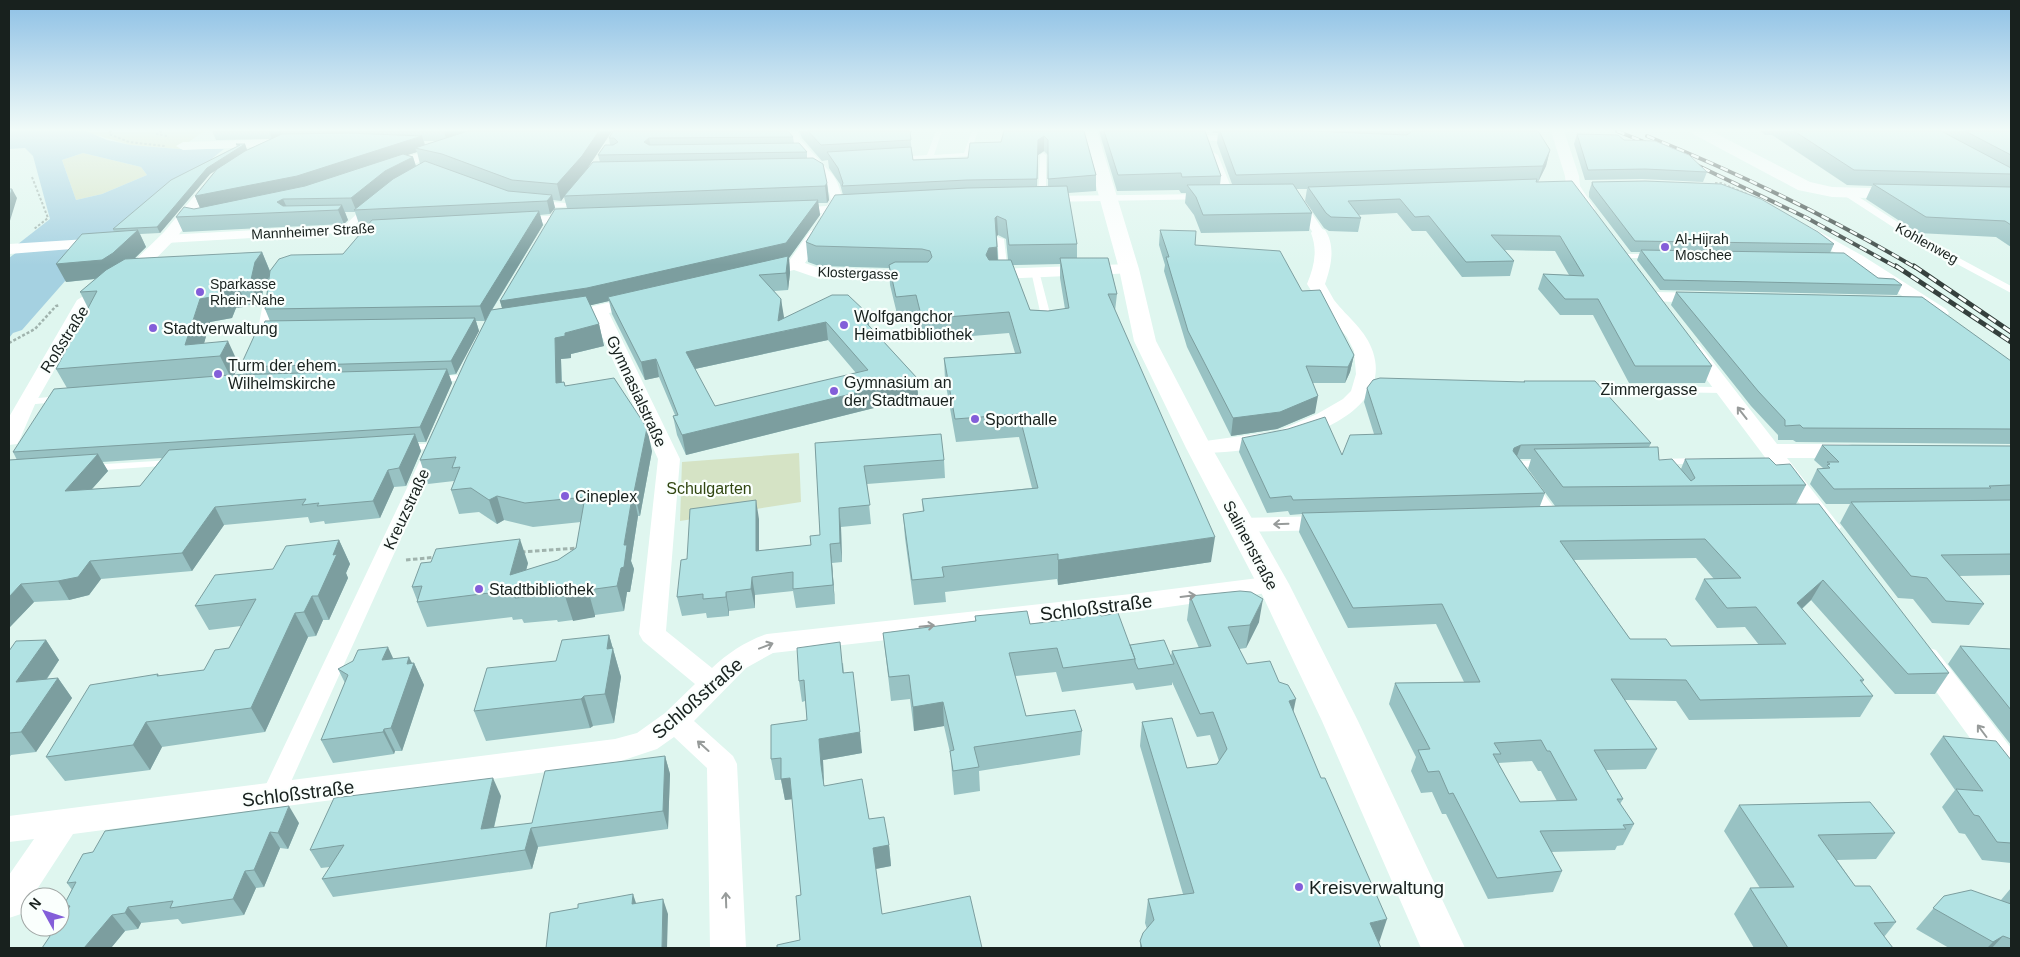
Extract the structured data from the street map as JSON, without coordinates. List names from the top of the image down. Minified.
{"streets":{"main road":["Salinenstraße"],"street":["Mannheimer Straße","Klostergasse","Roßstraße","Gymnasialstraße","Kreuzstraße","Schloßstraße"],"lane":["Kohlenweg","Zimmergasse"]},"crossings":[["Mannheimer Straße","Roßstraße"],["Gymnasialstraße","Schloßstraße"],["Kreuzstraße","Schloßstraße"],["Salinenstraße","Schloßstraße"]],"one_way":["Schloßstraße"],"parks":["Schulgarten"],"places":["Al-Hijrah Moschee","Sparkasse Rhein-Nahe","Wolfgangchor Heimatbibliothek","Stadtverwaltung","Turm der ehem. Wilhelmskirche","Gymnasium an der Stadtmauer","Sporthalle","Cineplex","Stadtbibliothek","Kreisverwaltung"],"north":"top left"}
